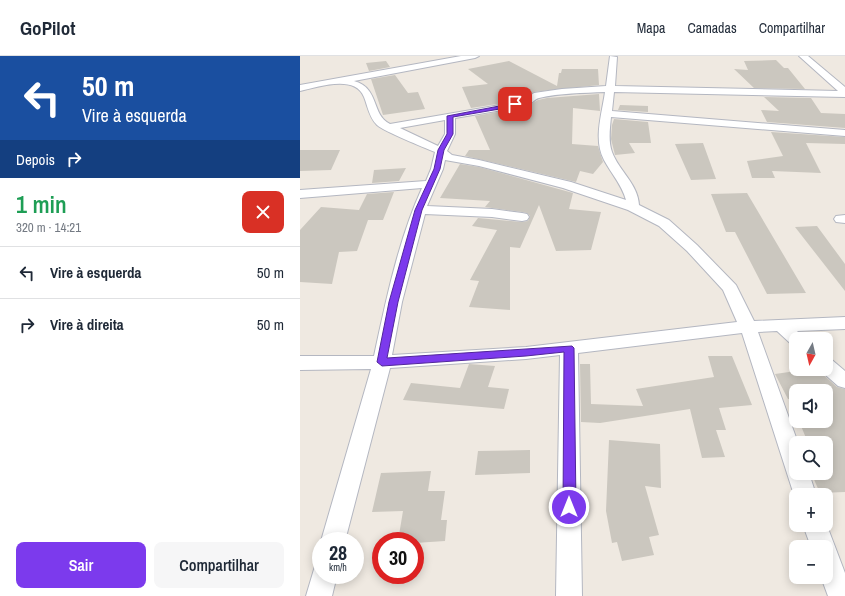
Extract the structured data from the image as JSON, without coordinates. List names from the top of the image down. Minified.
{"north":"bottom","page":{"header":"GoPilot","nav":["Mapa","Camadas","Compartilhar"],"turn":["50 m","Vire à esquerda"],"then":"Depois","heading":["1 min","320 m · 14:21"],"list":[{"name":"Vire à esquerda","value":"50 m"},{"name":"Vire à direita","value":"50 m"}],"map_buttons":["+","−"],"speed":"28 km/h","limit":"30","buttons":["Sair","Compartilhar"]}}
